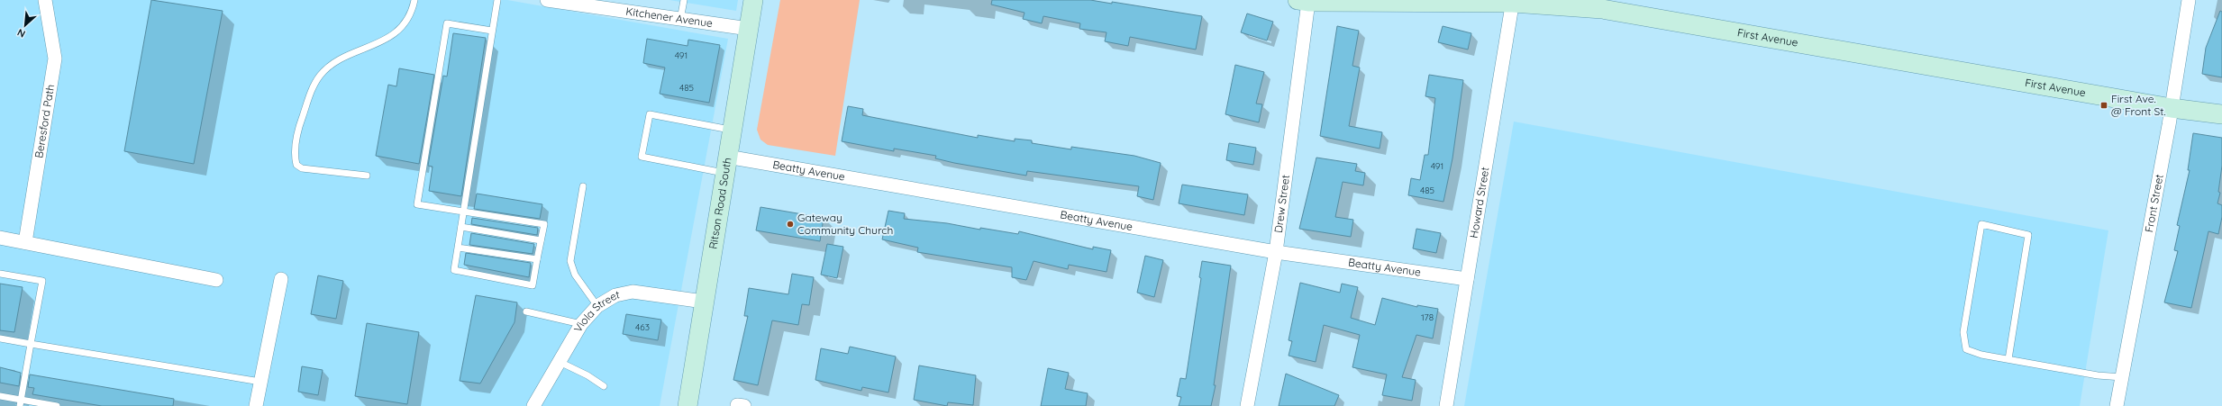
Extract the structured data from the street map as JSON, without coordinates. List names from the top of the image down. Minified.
{"streets":{"main road":["First Avenue","Ritson Road South"],"street":["Kitchener Avenue","Beresford Path","Beatty Avenue","Drew Street","Howard Street","Front Street","Viola Street"]},"crossings":[["Kitchener Avenue","Ritson Road South"],["First Avenue","Drew Street"],["First Avenue","Howard Street"],["First Avenue","Front Street"],["Beatty Avenue","Ritson Road South"],["Beatty Avenue","Drew Street"],["Beatty Avenue","Howard Street"],["Ritson Road South","Viola Street"]],"places":{"transit":["First Ave. @ Front St."],"other":["Gateway Community Church"]},"house_numbers":["491","485","491","485","178","463"],"north":"bottom left"}
